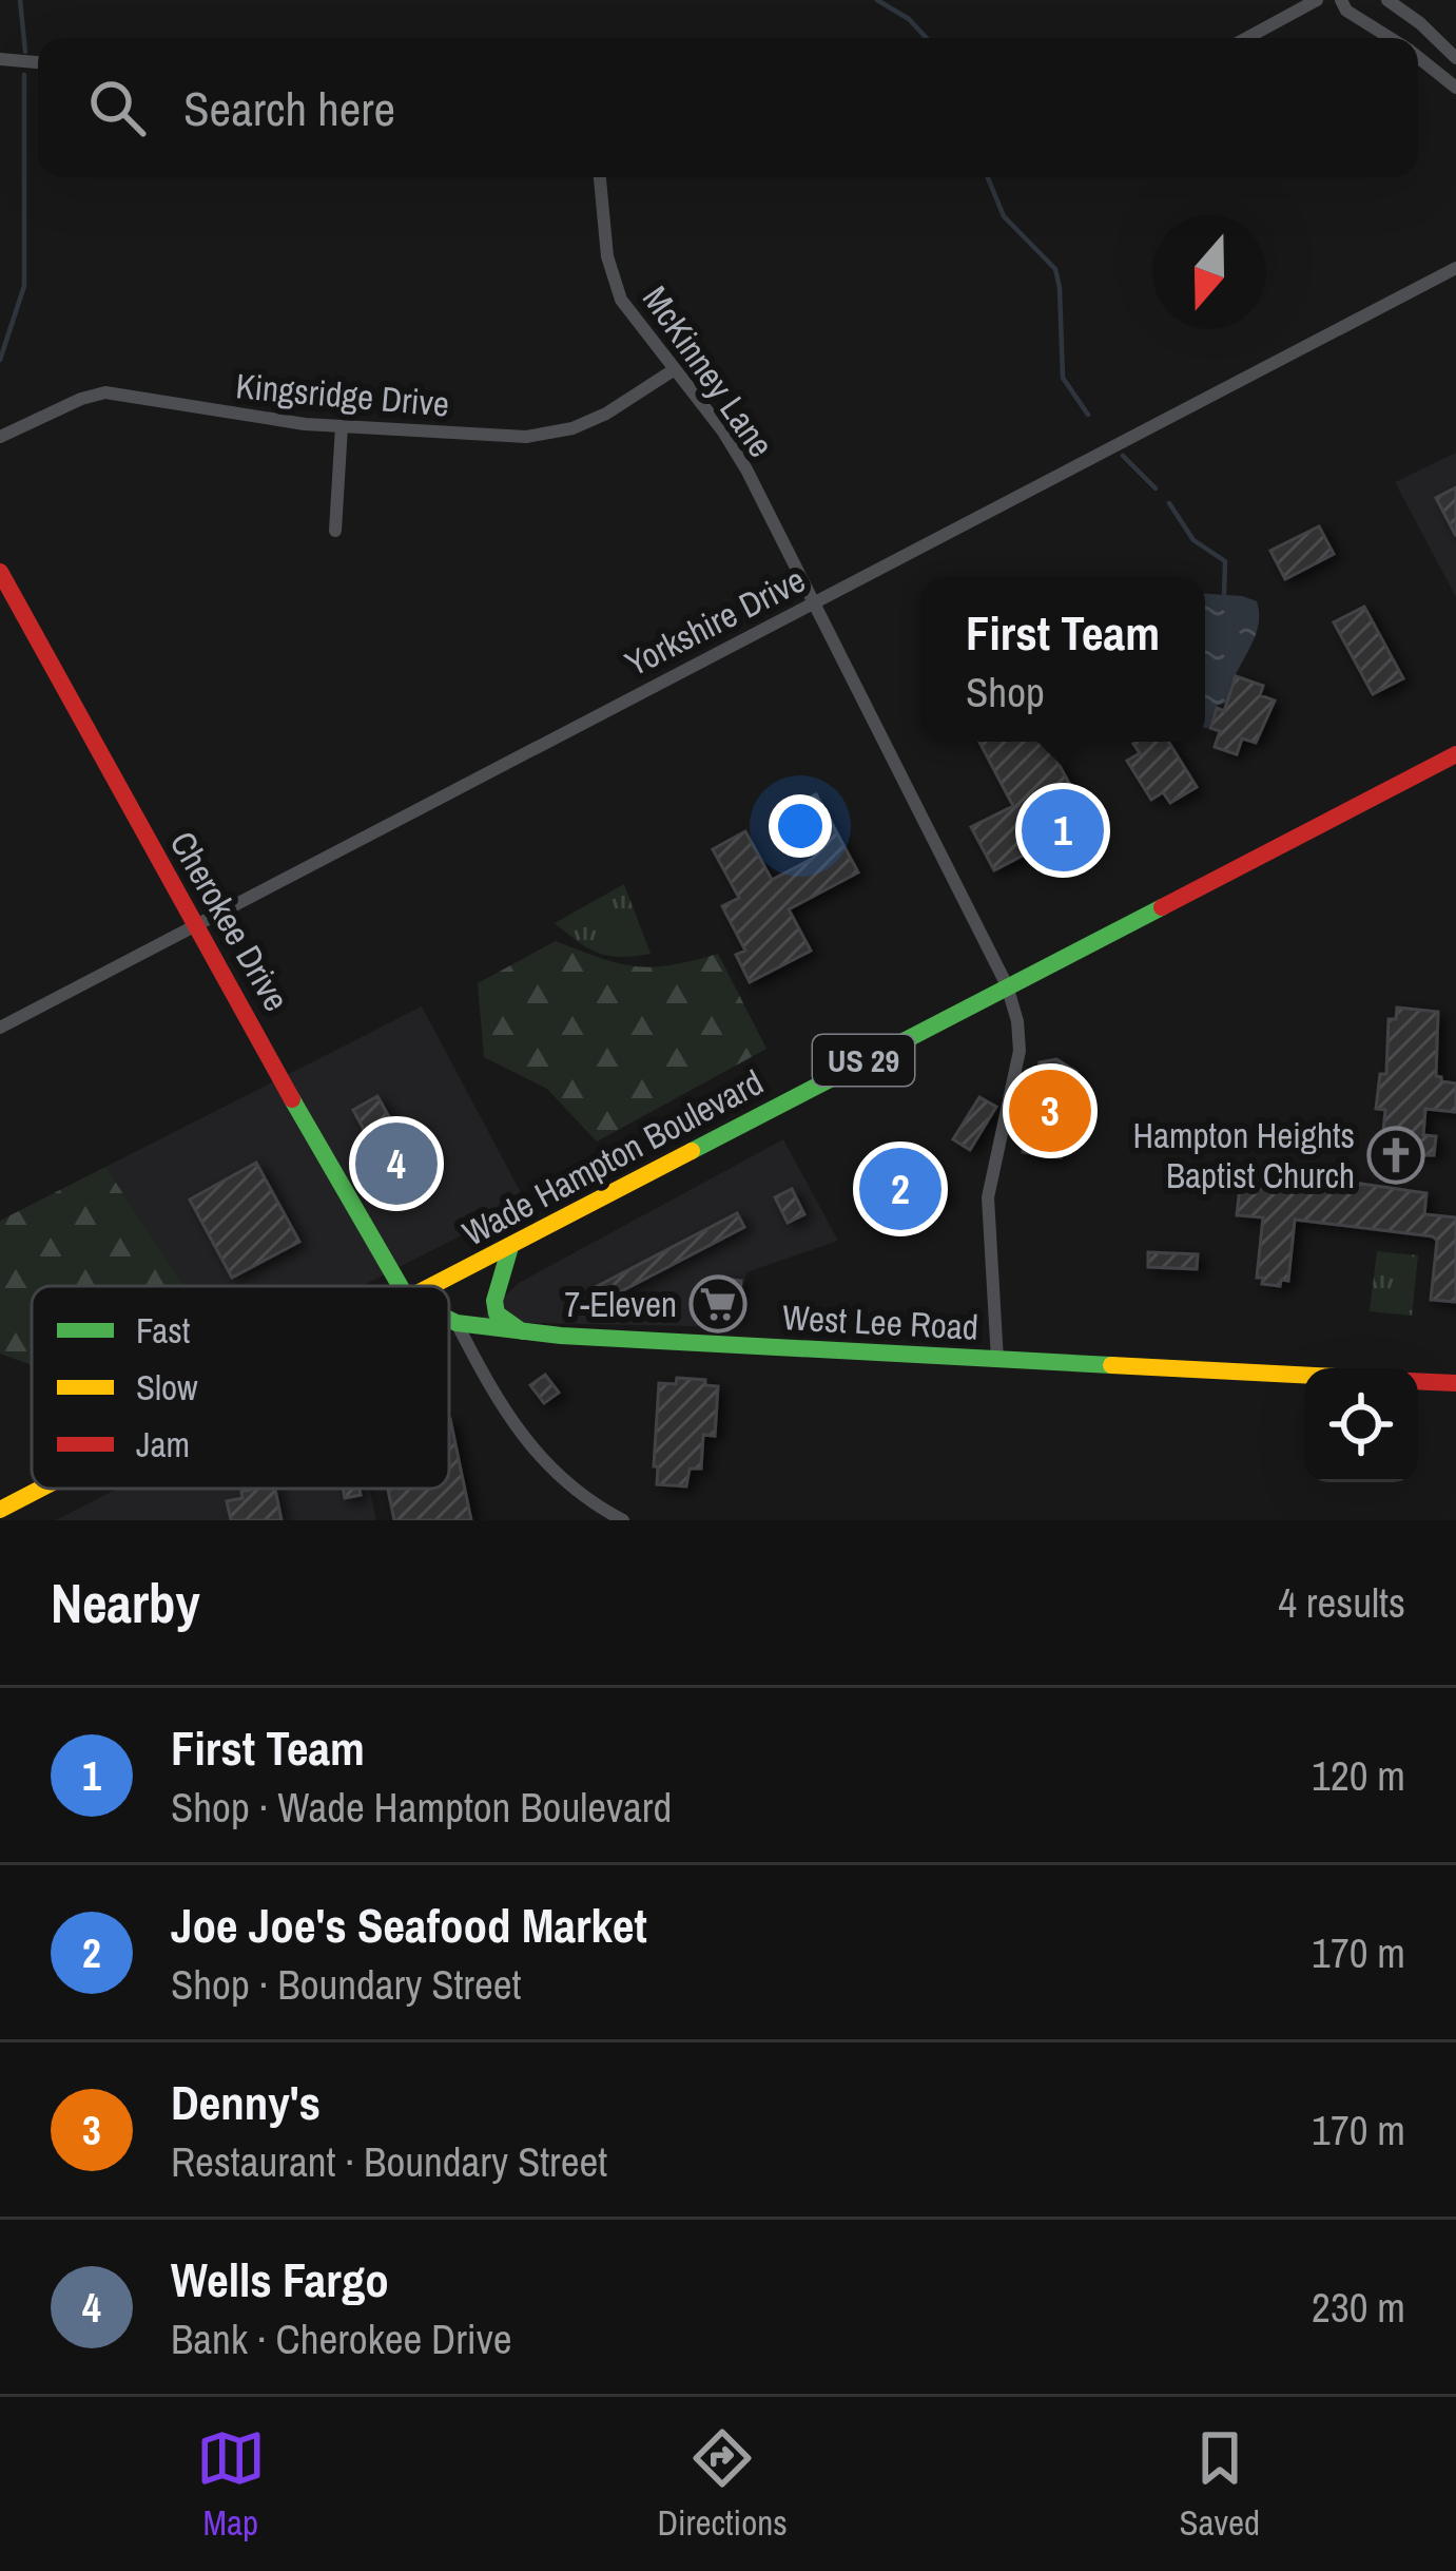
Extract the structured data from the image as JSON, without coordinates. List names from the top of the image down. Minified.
{"streets":{"street":["McKinney Lane","Kingsridge Drive","Yorkshire Drive","Cherokee Drive","US 29","Wade Hampton Boulevard","West Lee Road"]},"crossings":[["McKinney Lane","Kingsridge Drive"],["McKinney Lane","Yorkshire Drive"],["McKinney Lane","Wade Hampton Boulevard"],["Yorkshire Drive","Cherokee Drive"]],"places":{"church":["Hampton Heights Baptist Church"],"supermarket":["7-Eleven"]},"legend":["Fast","Slow","Jam"],"north":"bottom","page":{"search":"Search here","popup":["First Team","Shop"],"pins":["1","3","4","2"],"heading":["Nearby","4 results"],"list":[{"mark":"1","name":"First Team","note":"Shop · Wade Hampton Boulevard","value":"120 m"},{"mark":"2","name":"Joe Joe's Seafood Market","note":"Shop · Boundary Street","value":"170 m"},{"mark":"3","name":"Denny's","note":"Restaurant · Boundary Street","value":"170 m"},{"mark":"4","name":"Wells Fargo","note":"Bank · Cherokee Drive","value":"230 m"}],"nav":["Map","Directions","Saved"]}}
